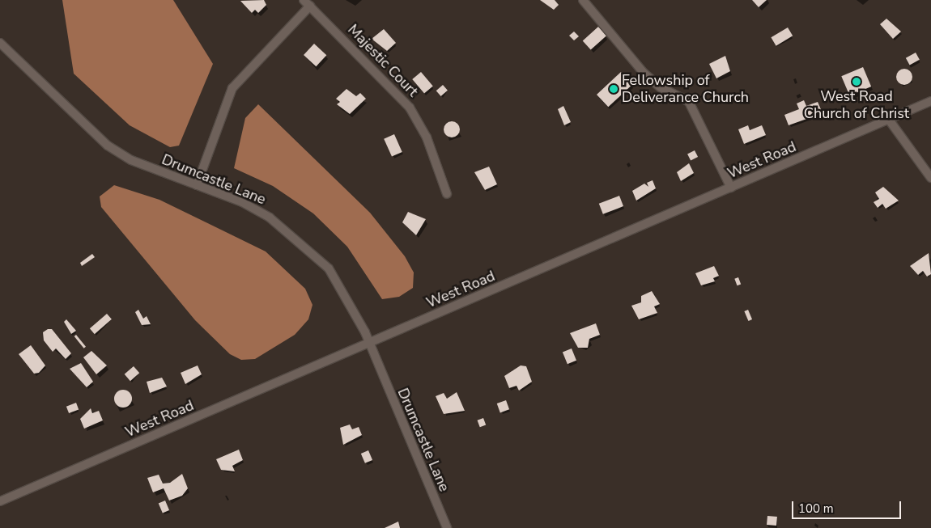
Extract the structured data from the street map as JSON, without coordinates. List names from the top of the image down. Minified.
{"streets":{"street":["Majestic Court","West Road","Drumcastle Lane"]},"crossings":[["West Road","Drumcastle Lane"]],"places":["West Road Church of Christ","Fellowship of Deliverance Church"],"scale_bar":"100 m"}
